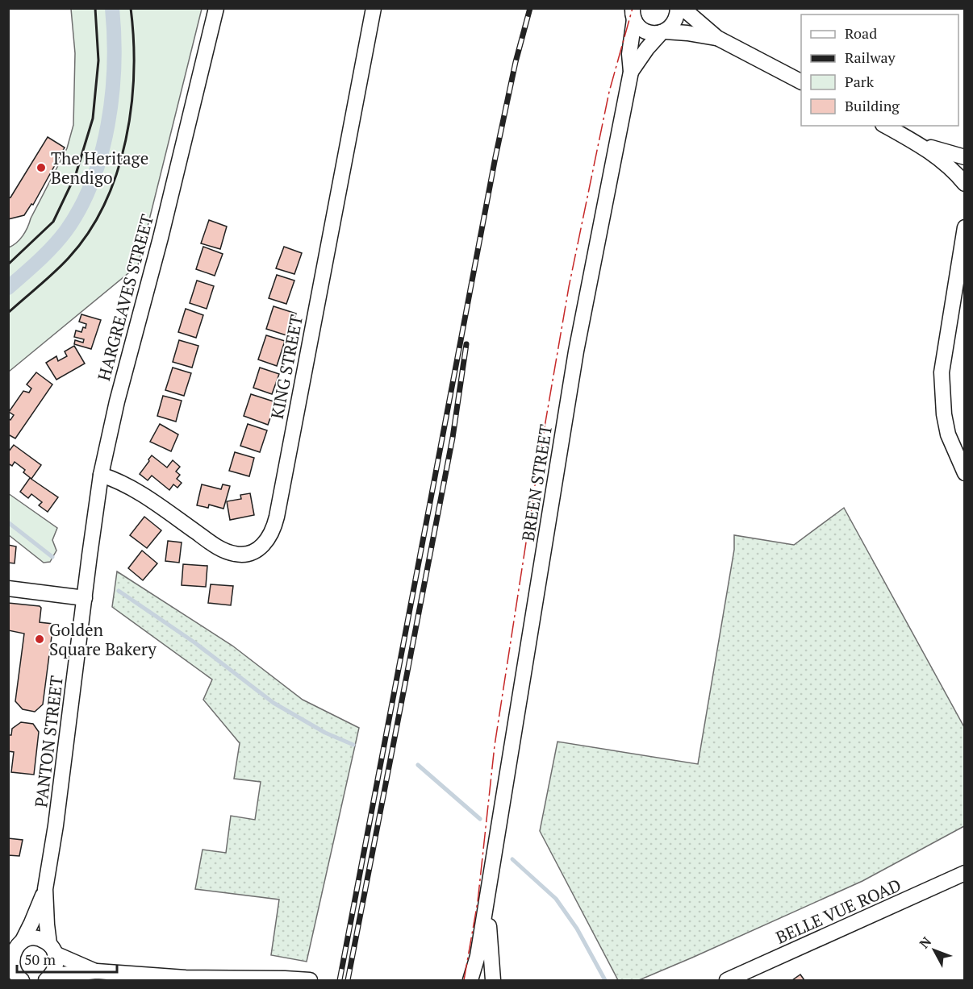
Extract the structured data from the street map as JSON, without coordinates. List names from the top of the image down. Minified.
{"streets":{"street":["HARGREAVES STREET","KING STREET","BREEN STREET","PANTON STREET","BELLE VUE ROAD"]},"crossings":[["HARGREAVES STREET","KING STREET"],["HARGREAVES STREET","PANTON STREET"]],"places":["The Heritage Bendigo","Golden Square Bakery"],"legend":["Road","Railway","Park","Building"],"scale_bar":"50 m","north":"top left"}
